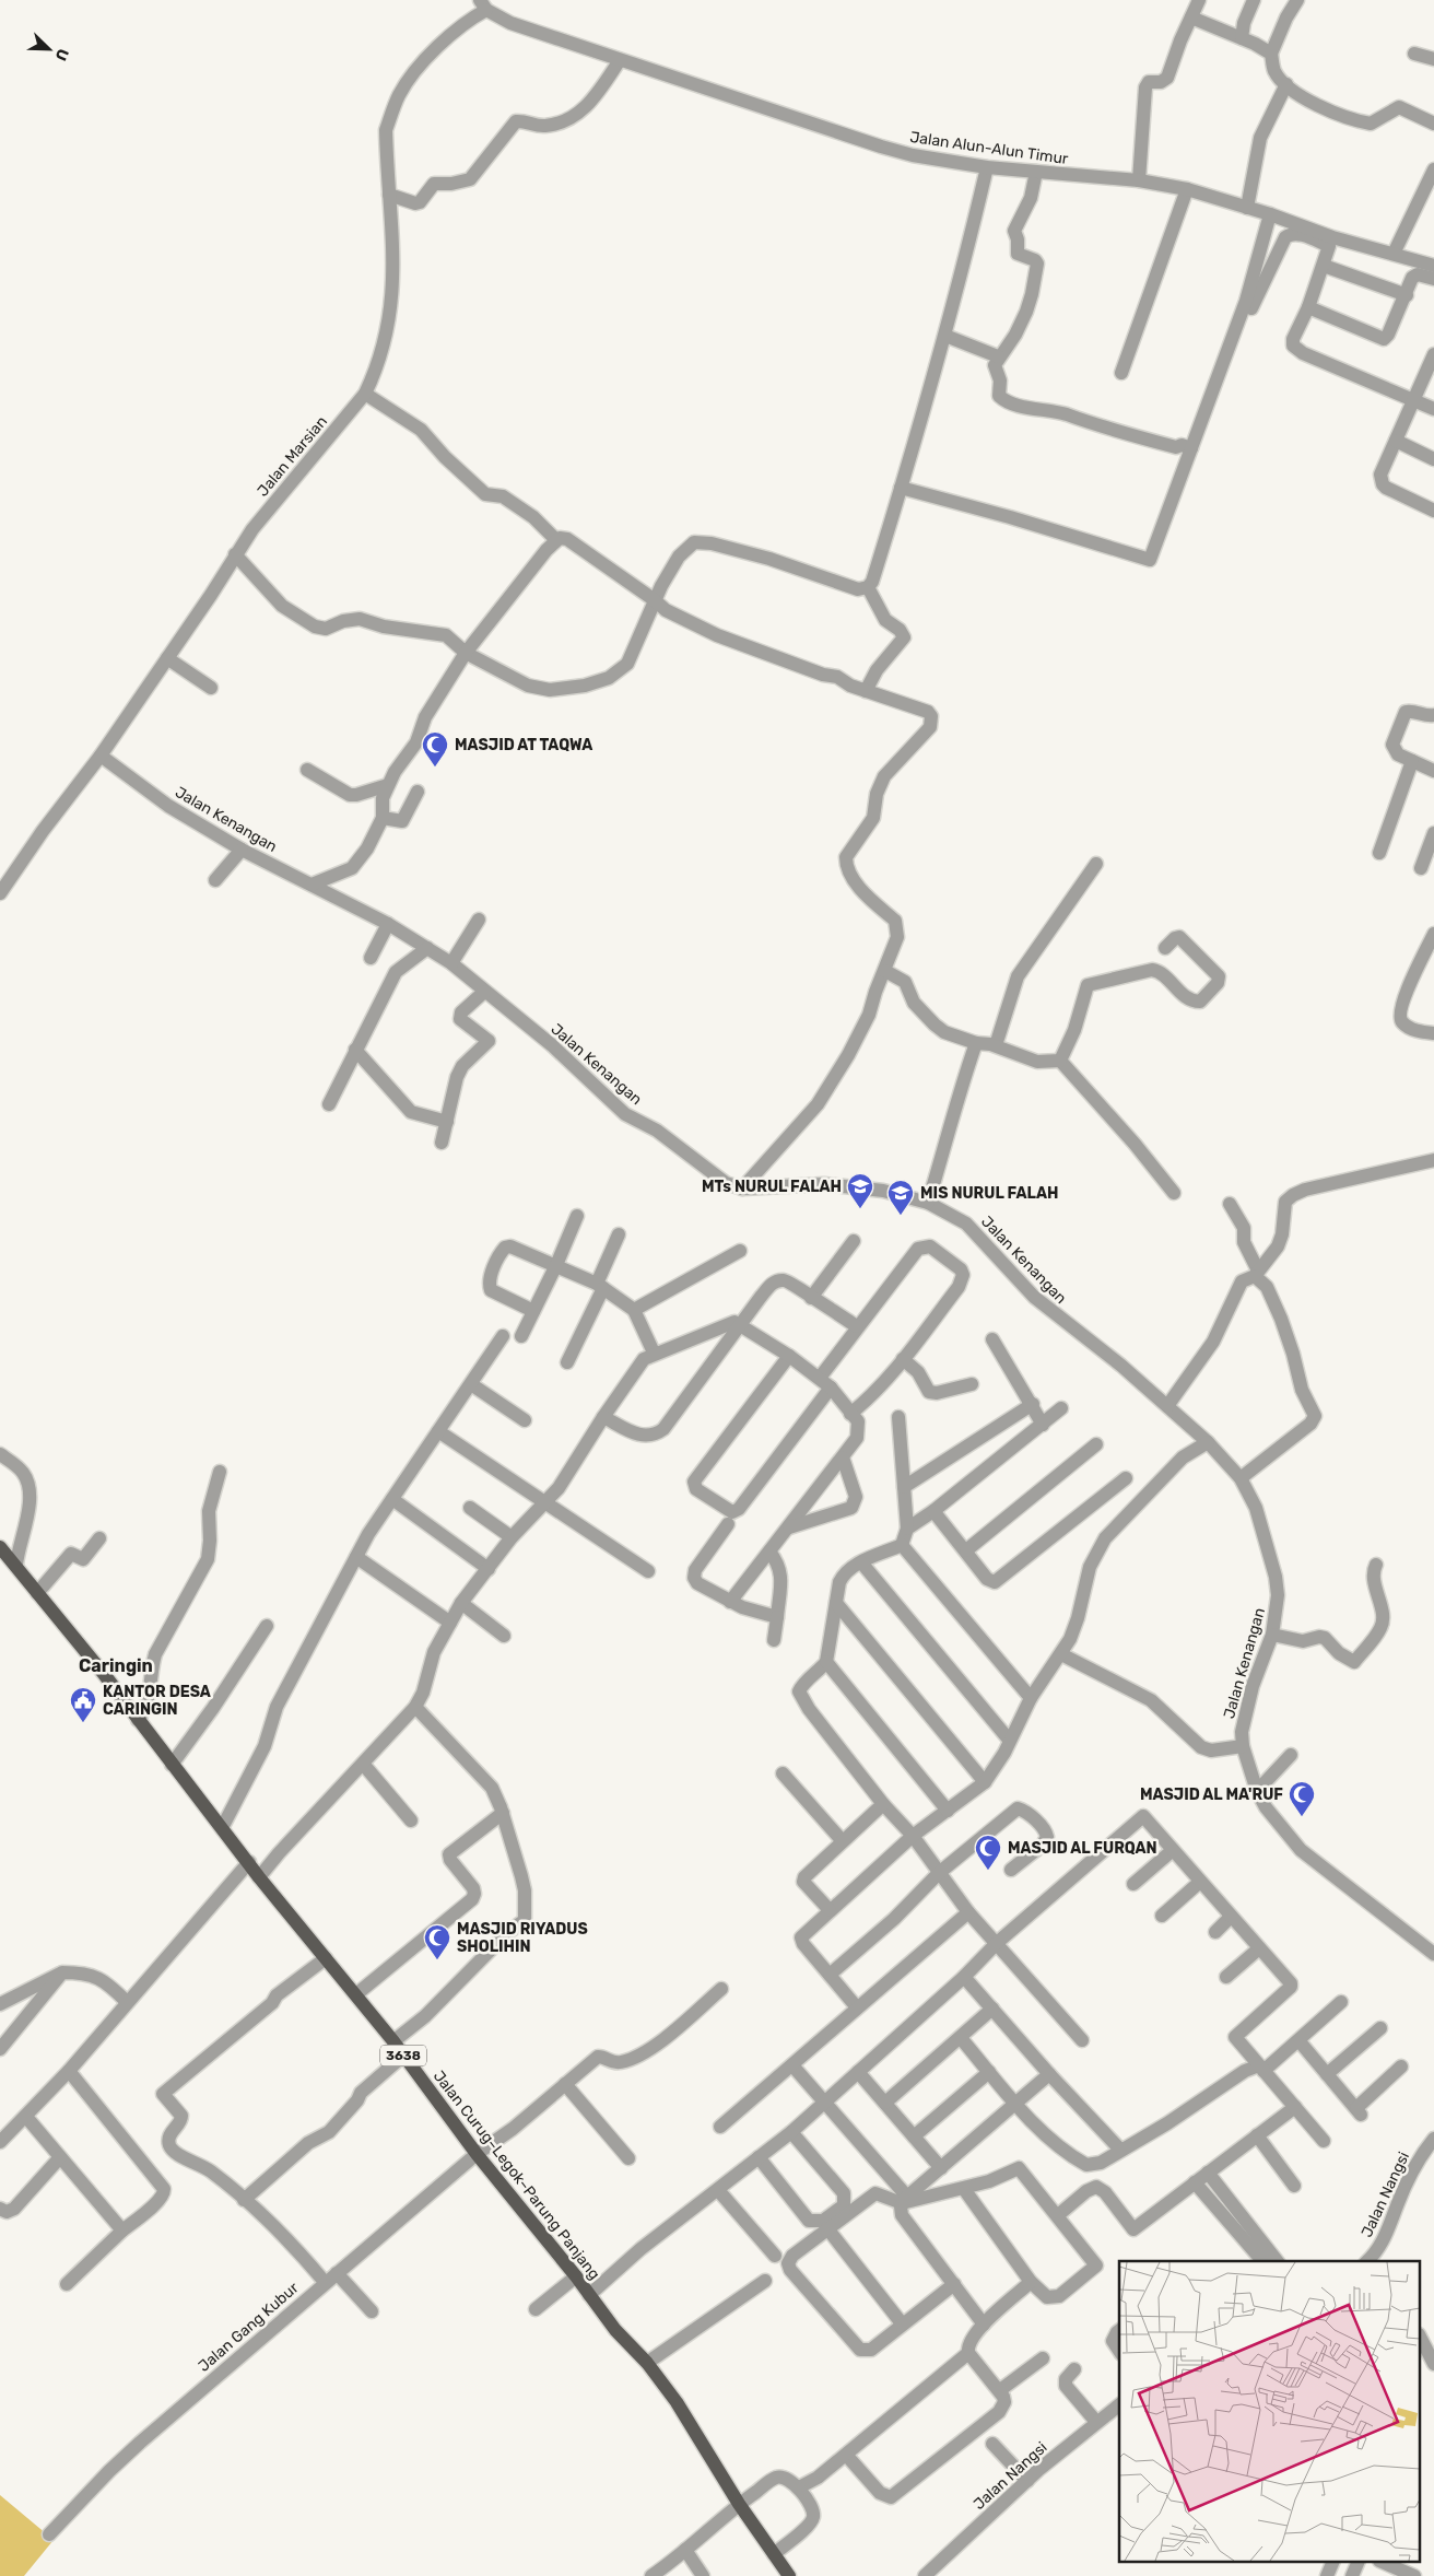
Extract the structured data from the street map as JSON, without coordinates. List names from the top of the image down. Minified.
{"streets":{"main road":["3638","Jalan Curug–Legok–Parung Panjang"],"street":["Jalan Alun-Alun Timur","Jalan Marsian","Jalan Kenangan","Jalan Nangsi","Jalan Gang Kubur"]},"crossings":[["Jalan Alun-Alun Timur","Jalan Marsian"],["Jalan Marsian","Jalan Kenangan"],["Jalan Curug–Legok–Parung Panjang","Jalan Gang Kubur"]],"districts":["Caringin"],"places":{"mosque":["MASJID AT TAQWA","MASJID AL MA'RUF","MASJID AL FURQAN","MASJID RIYADUS SHOLIHIN"],"school or university":["MTs NURUL FALAH","MIS NURUL FALAH"],"public building":["KANTOR DESA CARINGIN"]},"north":"bottom right"}
